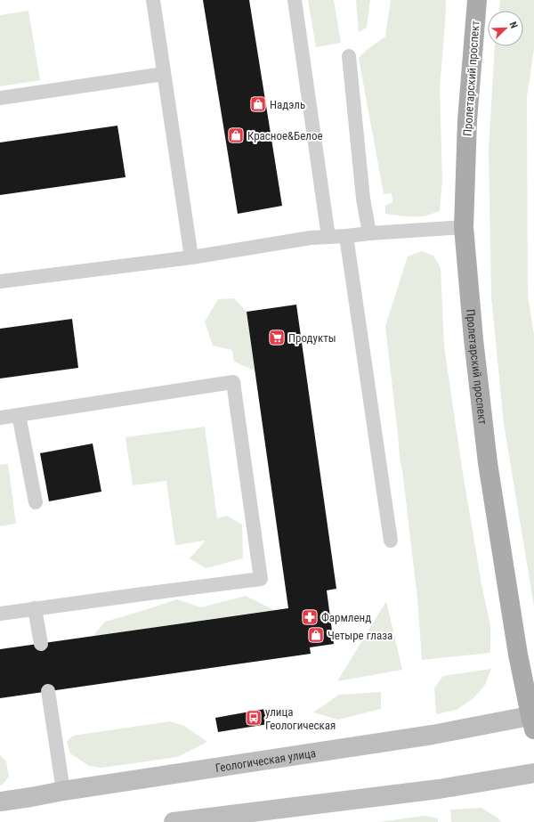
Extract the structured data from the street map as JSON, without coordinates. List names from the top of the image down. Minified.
{"streets":{"main road":["Пролетарский проспект","Геологическая улица"]},"crossings":[["Пролетарский проспект","Геологическая улица"]],"places":{"shop":["Надэль","Красное&Белое","Четыре глаза"],"supermarket":["Продукты"],"pharmacy":["Фармленд"],"bus stop":["улица Геологическая"]},"north":"top right"}
